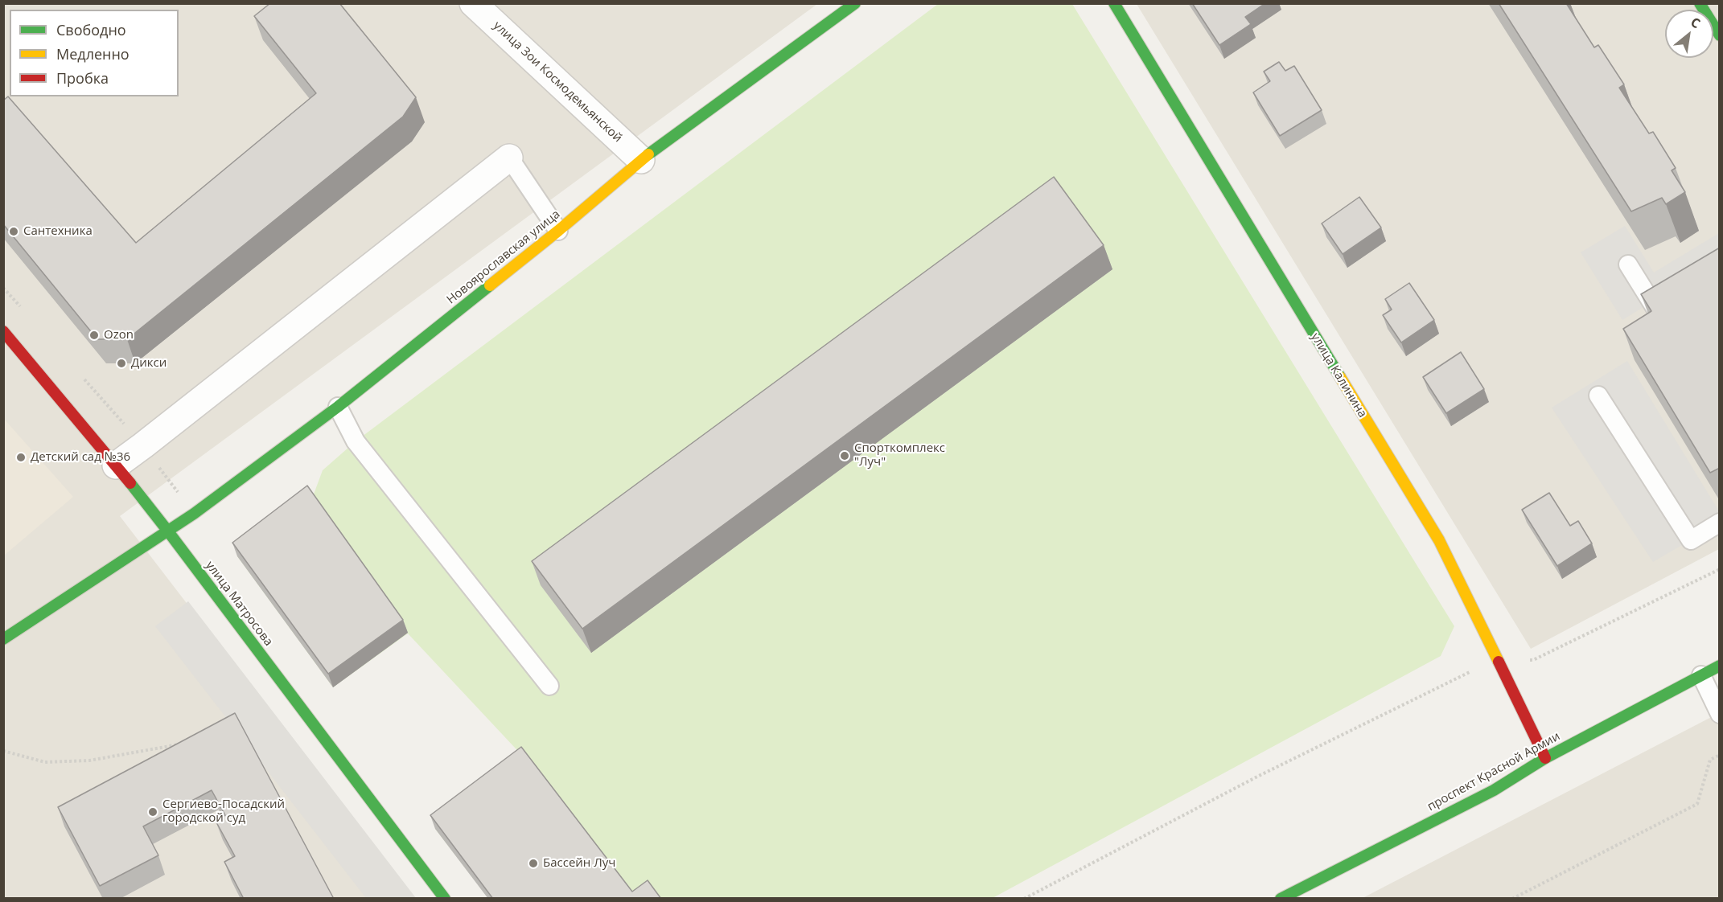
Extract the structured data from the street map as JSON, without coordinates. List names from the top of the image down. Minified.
{"streets":{"street":["улица Зои Космодемьянской","Новоярославская улица","улица Калинина","улица Матросова","проспект Красной Армии"]},"crossings":[["улица Зои Космодемьянской","Новоярославская улица"],["Новоярославская улица","улица Матросова"],["улица Калинина","проспект Красной Армии"]],"places":["Сантехника","Ozon","Дикси","Спорткомплекс \"Луч\"","Детский сад №36","Сергиево-Посадский городской суд","Бассейн Луч"],"legend":["Свободно","Медленно","Пробка"],"north":"top right"}
